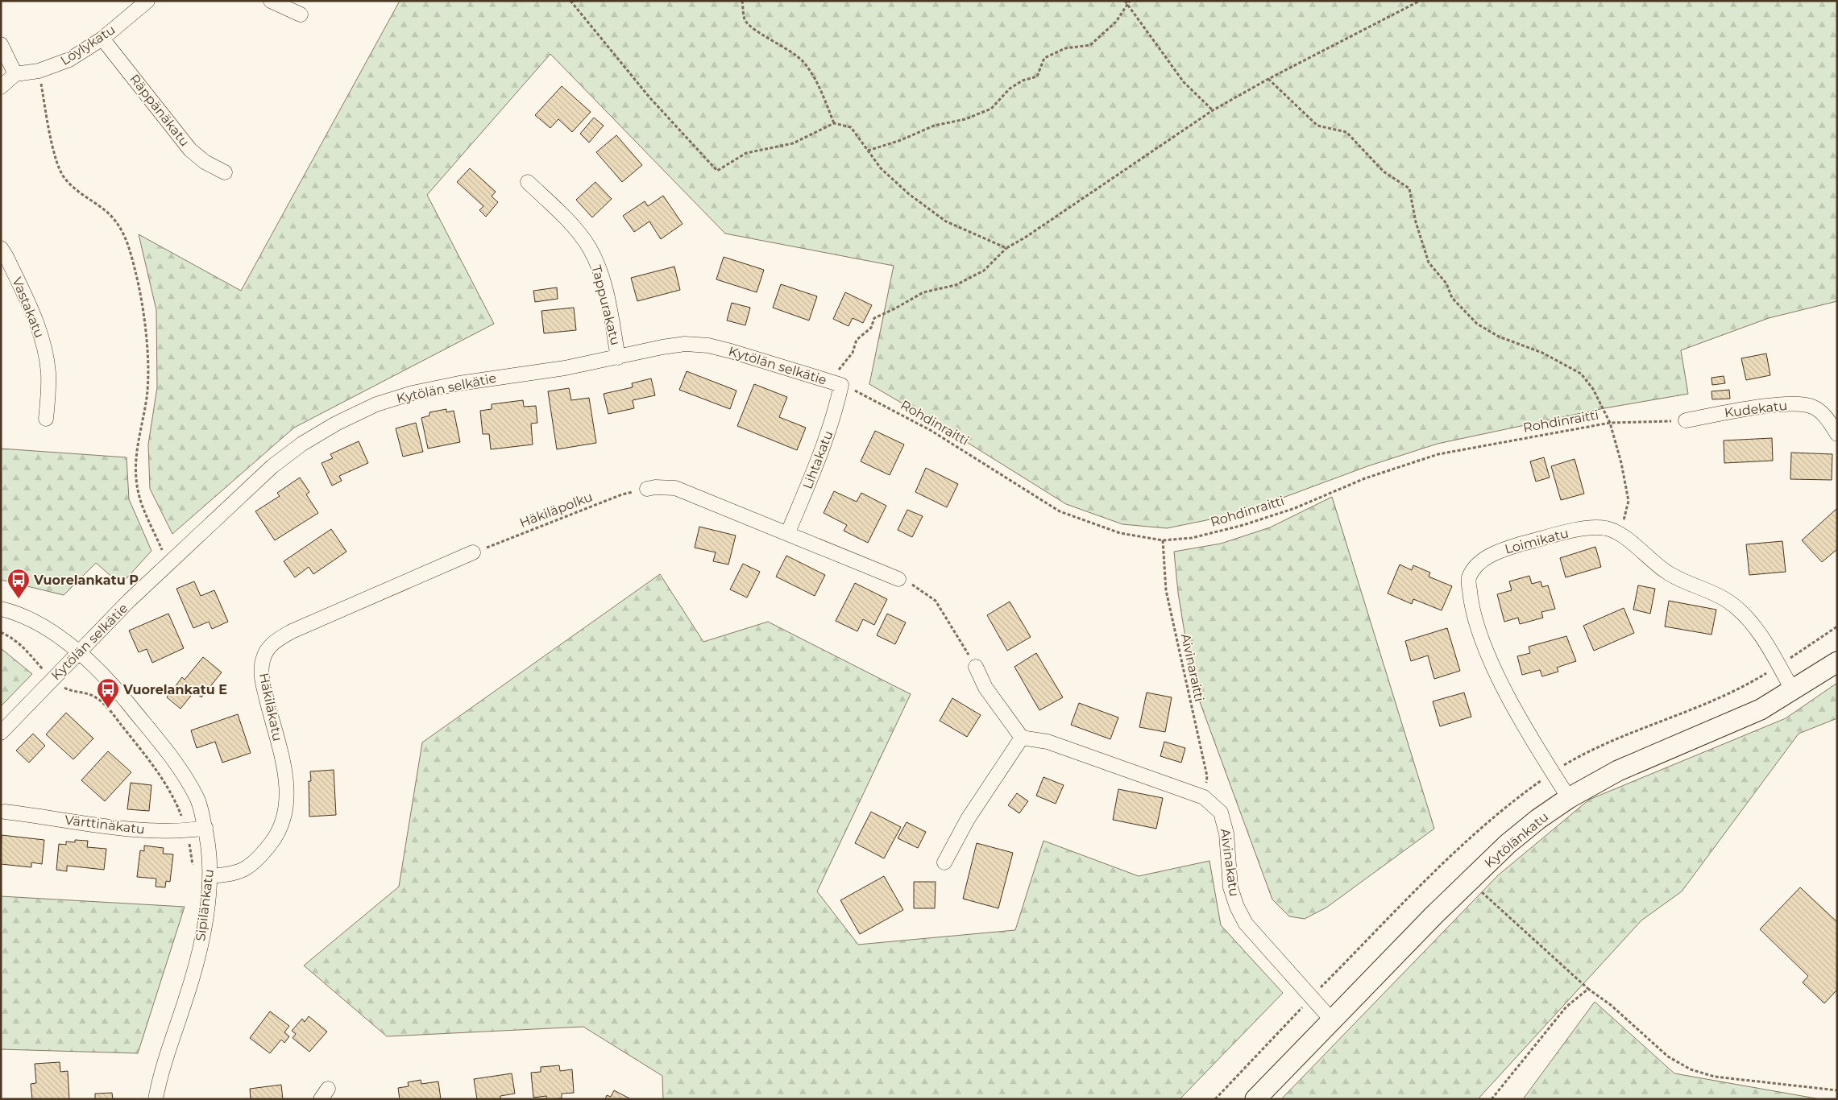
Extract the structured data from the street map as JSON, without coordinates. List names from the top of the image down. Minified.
{"streets":{"street":["Löylykatu","Räppänäkatu","Tappurakatu","Vastakatu","Kytölän selkätie","Kudekatu","Lihtakatu","Loimikatu","Häkiläkatu","Värttinäkatu","Kytölänkatu","Aivinakatu","Sipilänkatu"],"path":["Rohdinraitti","Häkiläpolku","Aivinaraitti"]},"crossings":[["Löylykatu","Räppänäkatu"],["Tappurakatu","Kytölän selkätie"],["Kytölän selkätie","Rohdinraitti"],["Kytölän selkätie","Lihtakatu"],["Kytölän selkätie","Sipilänkatu"],["Kudekatu","Rohdinraitti"],["Rohdinraitti","Lihtakatu"],["Rohdinraitti","Aivinaraitti"],["Häkiläpolku","Häkiläkatu"],["Loimikatu","Kytölänkatu"],["Aivinaraitti","Aivinakatu"],["Häkiläkatu","Sipilänkatu"],["Värttinäkatu","Sipilänkatu"],["Kytölänkatu","Aivinakatu"]],"places":{"bus stop":["Vuorelankatu P","Vuorelankatu E"]}}
